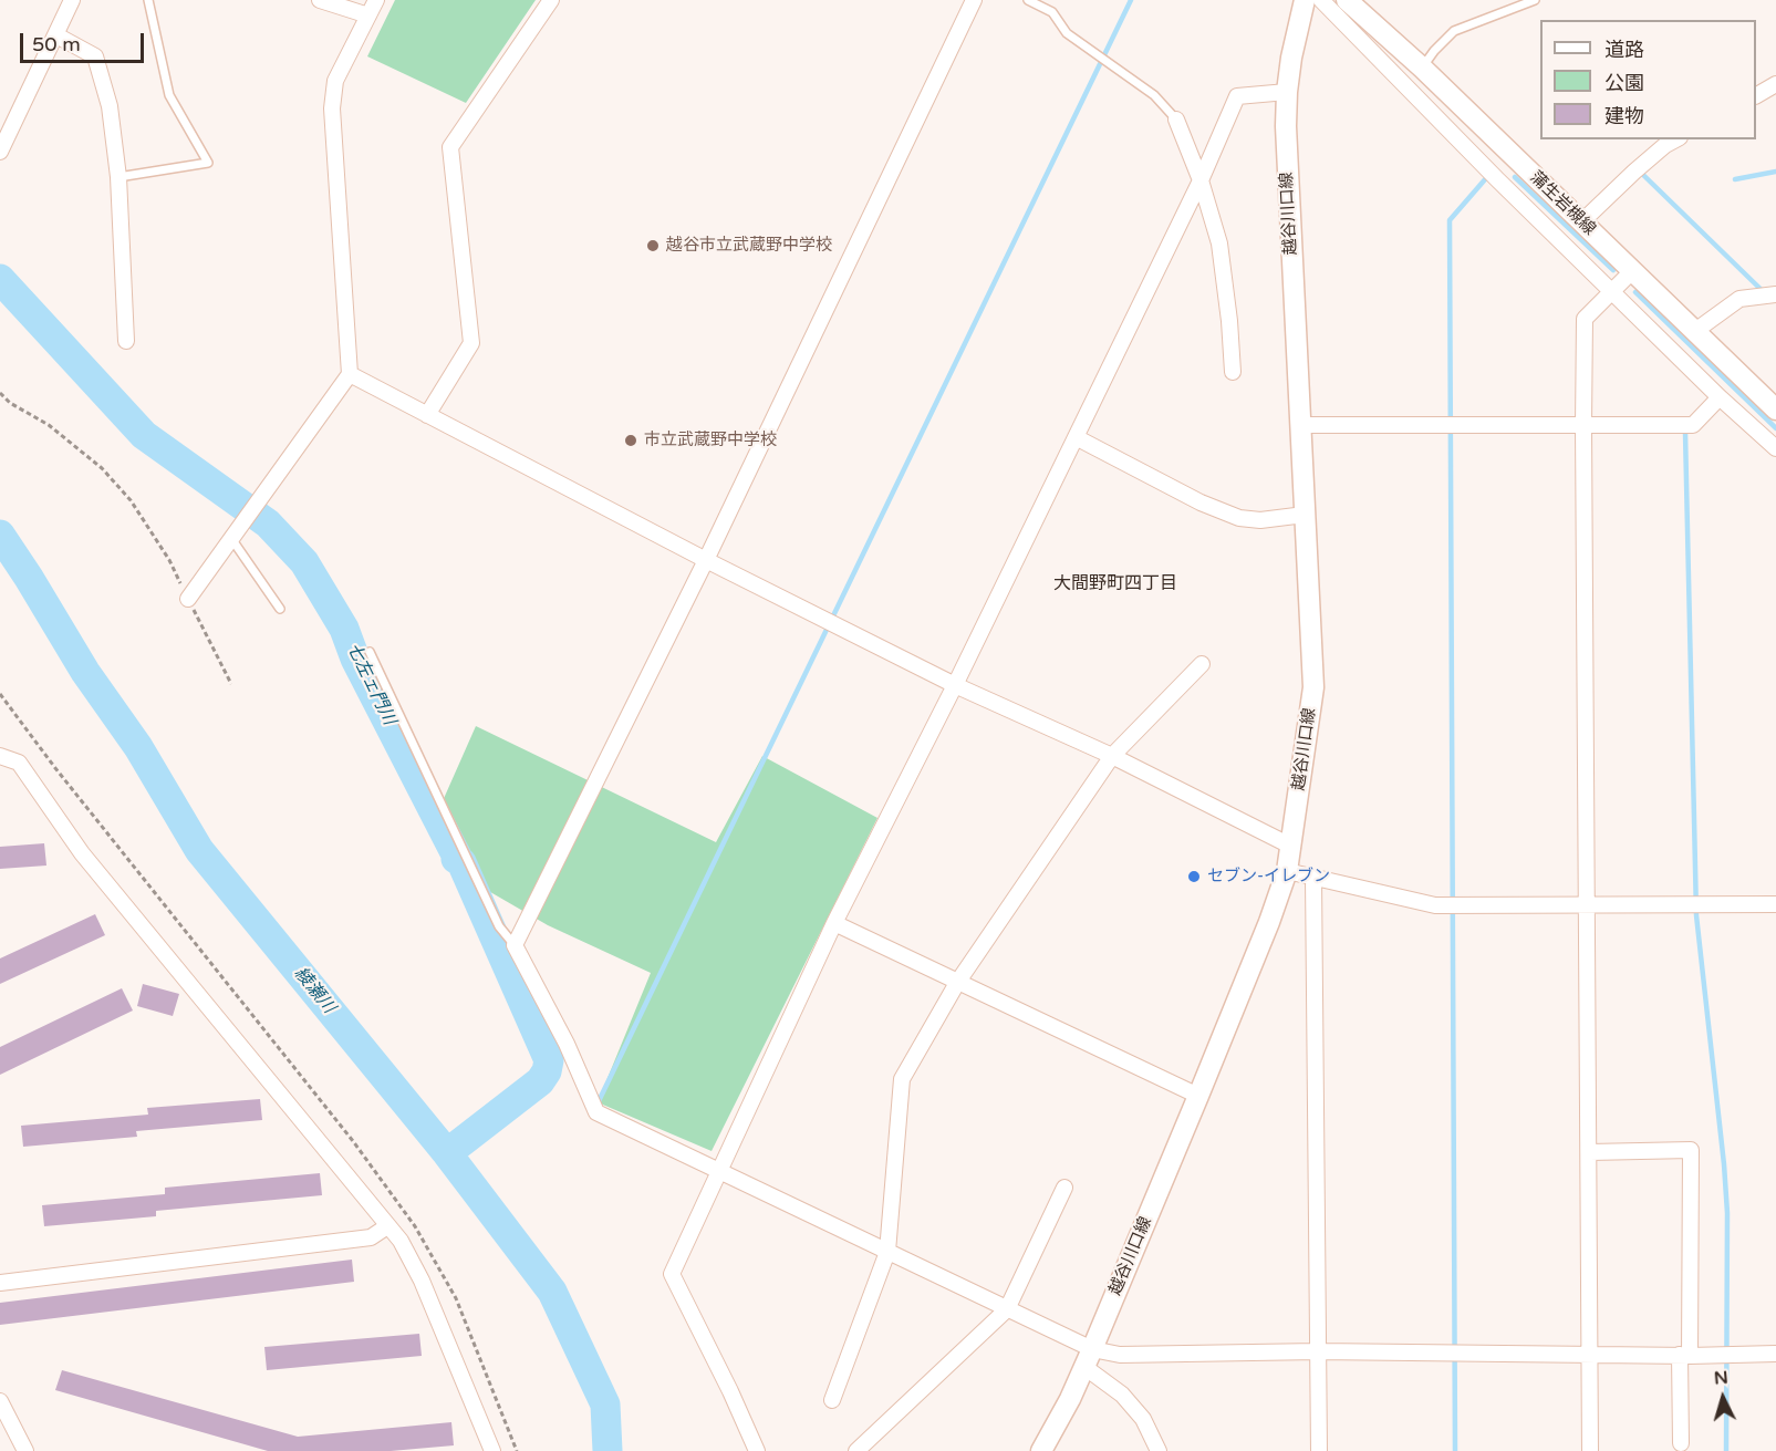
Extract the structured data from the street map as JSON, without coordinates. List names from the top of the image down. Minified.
{"streets":{"main road":["蒲生岩槻線","越谷川口線"]},"districts":["大間野町四丁目"],"water":["七左ェ門川","綾瀬川"],"places":["越谷市立武蔵野中学校","市立武蔵野中学校","セブン-イレブン"],"legend":["道路","公園","建物"],"scale_bar":"50 m","north":"top"}
